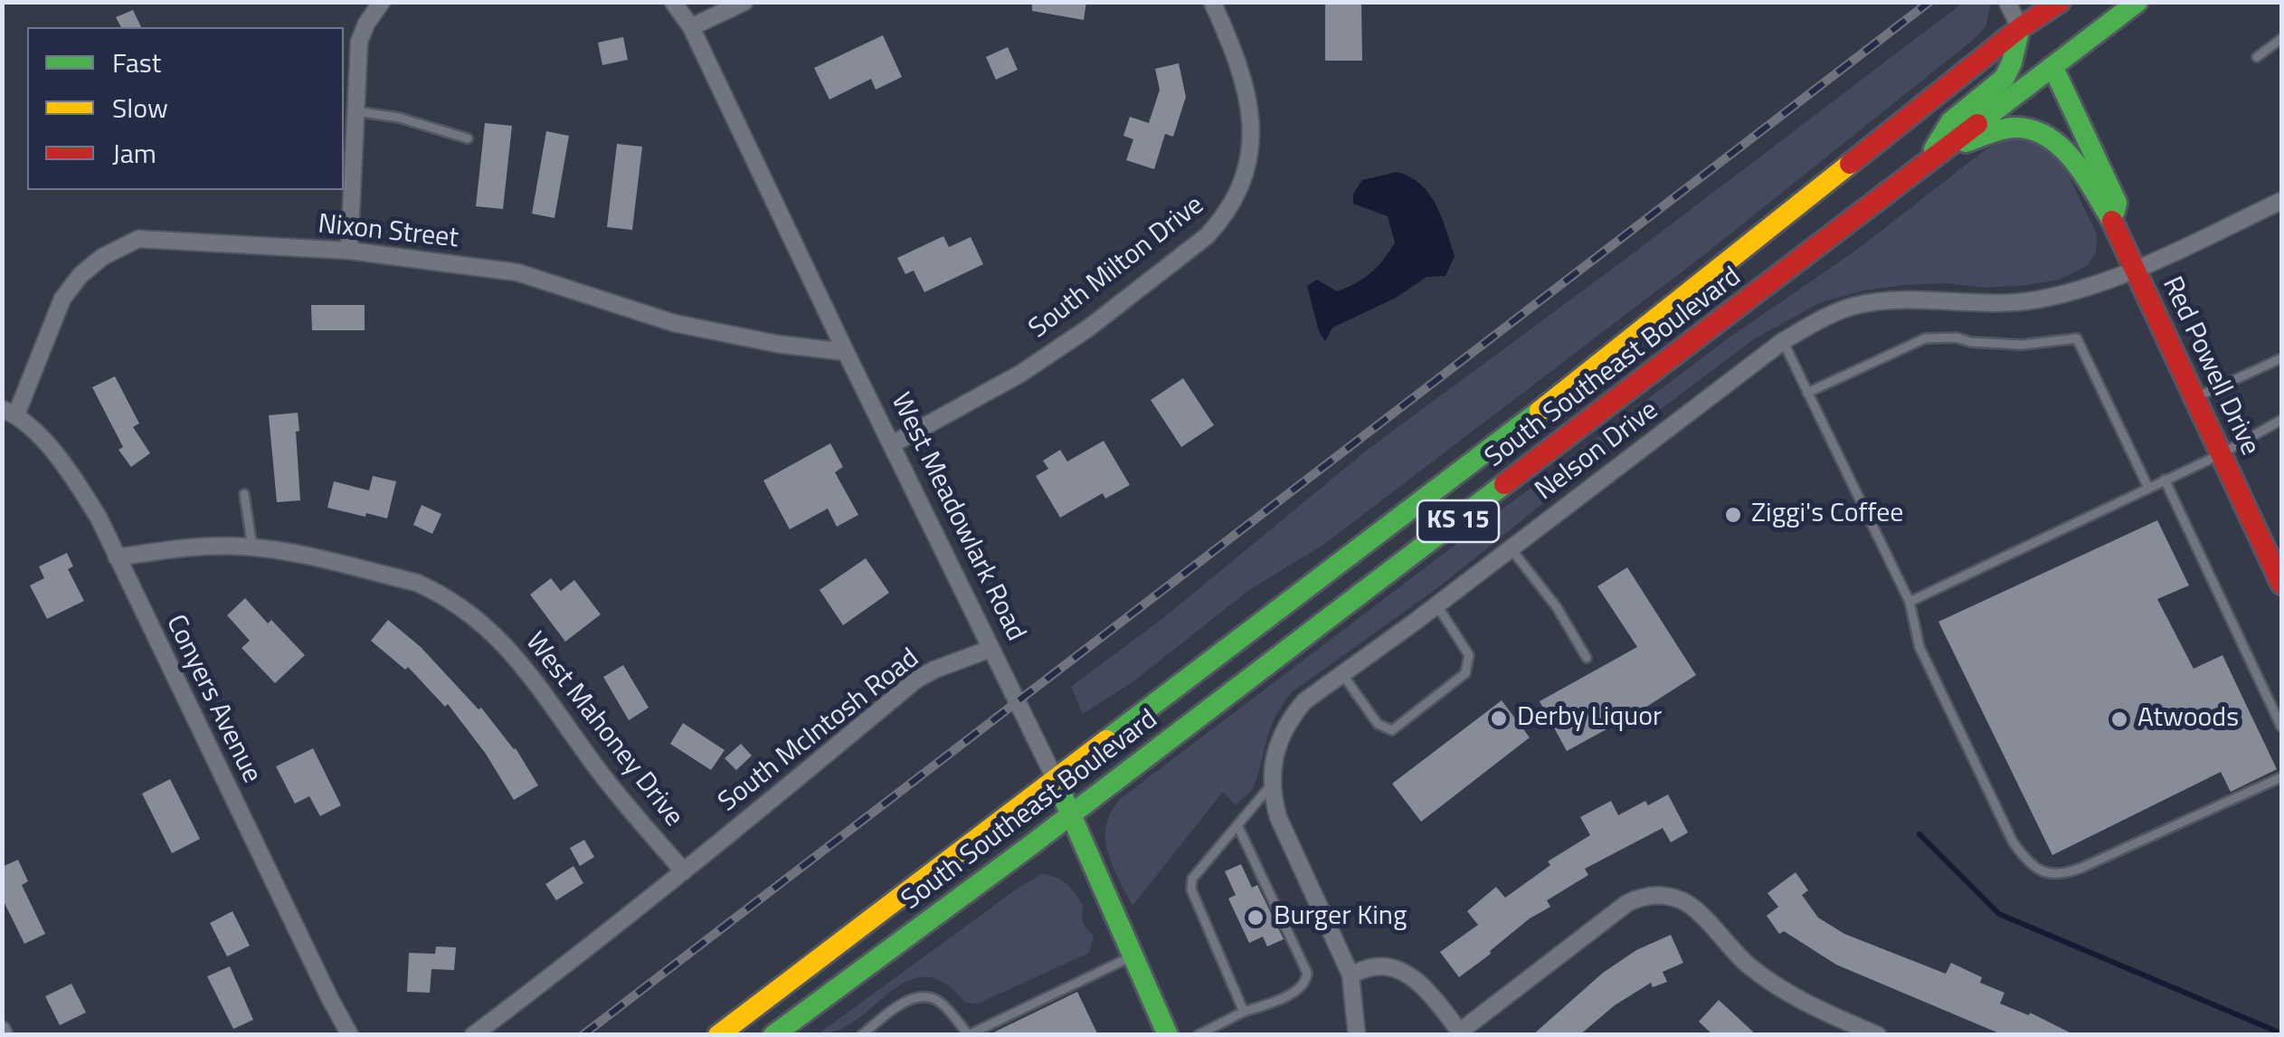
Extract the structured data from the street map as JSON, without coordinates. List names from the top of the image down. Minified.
{"streets":{"main road":["Red Powell Drive","South Southeast Boulevard","West Meadowlark Road","KS 15"],"street":["Nixon Street","South Milton Drive","Nelson Drive","Conyers Avenue","West Mahoney Drive","South McIntosh Road"]},"crossings":[["Nixon Street","West Meadowlark Road"],["Nixon Street","Conyers Avenue"],["South Milton Drive","West Meadowlark Road"],["Red Powell Drive","Nelson Drive"],["South Southeast Boulevard","West Meadowlark Road"],["West Meadowlark Road","South McIntosh Road"],["Conyers Avenue","West Mahoney Drive"],["West Mahoney Drive","South McIntosh Road"]],"places":["Ziggi's Coffee","Derby Liquor","Atwoods","Burger King"],"legend":["Fast","Slow","Jam"]}
